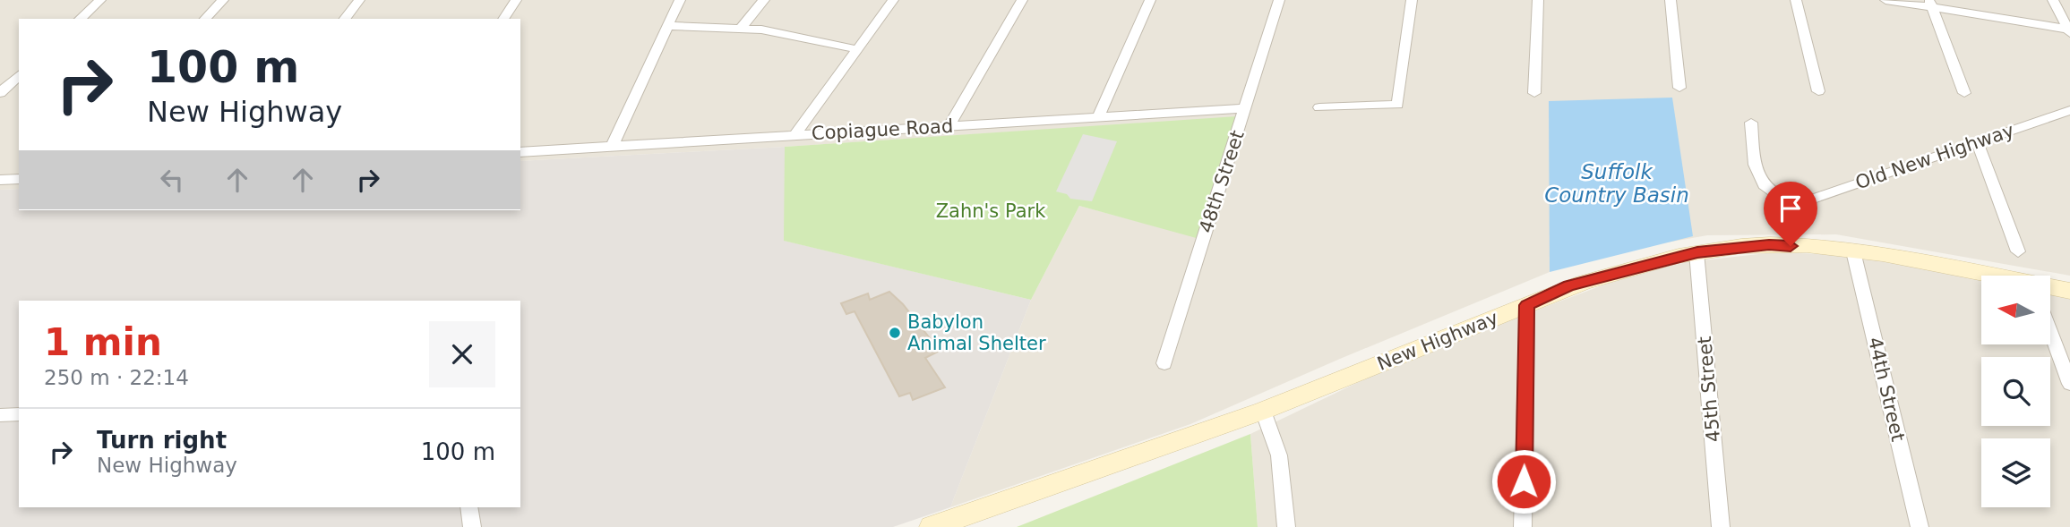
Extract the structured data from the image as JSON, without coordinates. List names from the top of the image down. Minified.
{"streets":{"main road":["New Highway"],"street":["Copiague Road","Old New Highway","48th Street","45th Street","44th Street"]},"crossings":[["Copiague Road","48th Street"],["New Highway","45th Street"],["New Highway","44th Street"]],"water":["Suffolk Country Basin"],"parks":["Zahn's Park"],"places":["Babylon Animal Shelter"],"north":"left","page":{"turn":["100 m","New Highway"],"heading":["1 min","250 m · 22:14"],"list":[{"name":"Turn right","note":"New Highway","value":"100 m"}]}}
